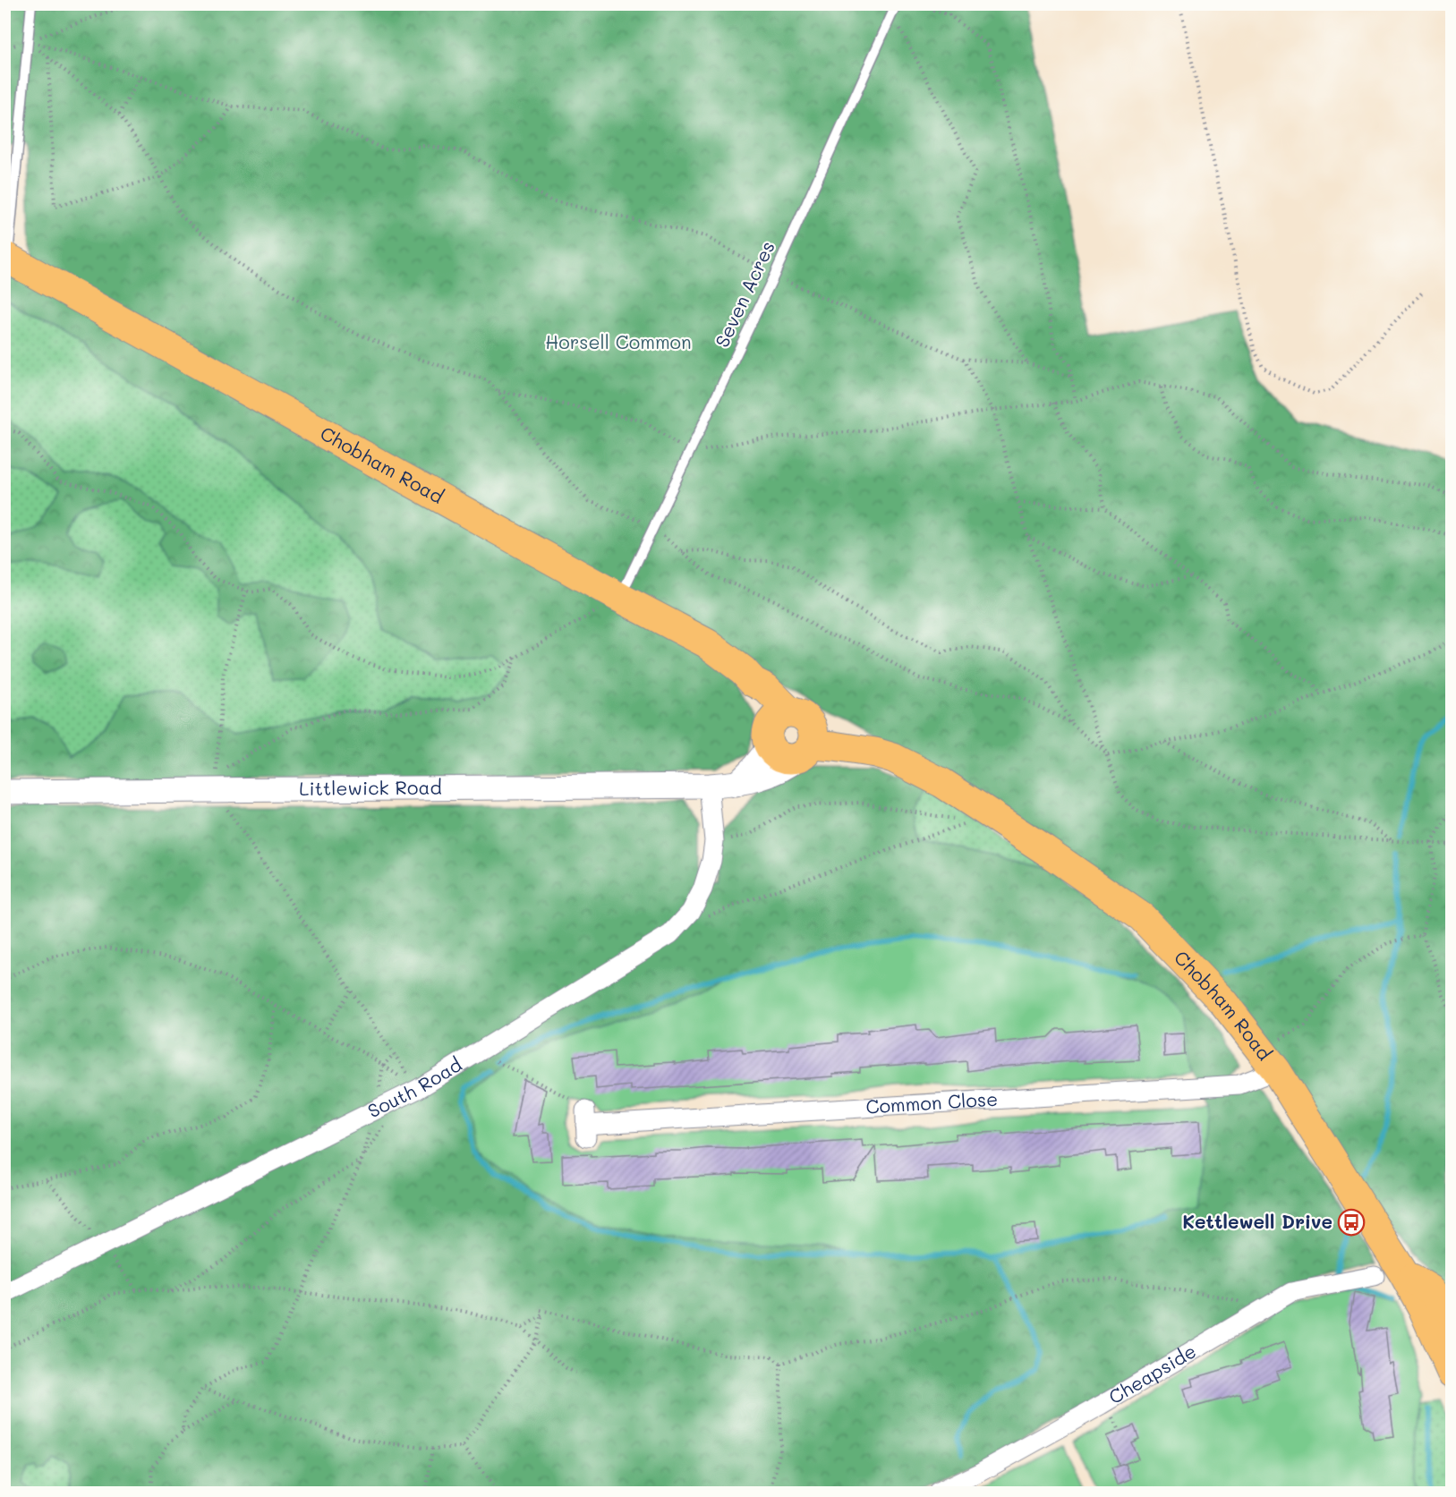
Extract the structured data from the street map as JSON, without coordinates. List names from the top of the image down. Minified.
{"streets":{"main road":["Chobham Road"],"street":["Littlewick Road","South Road","Common Close","Cheapside"],"lane":["Seven Acres"]},"crossings":[["Seven Acres","Chobham Road"],["Chobham Road","Littlewick Road"],["Chobham Road","Common Close"],["Littlewick Road","South Road"]],"parks":["Horsell Common"],"places":{"bus stop":["Kettlewell Drive"]}}
